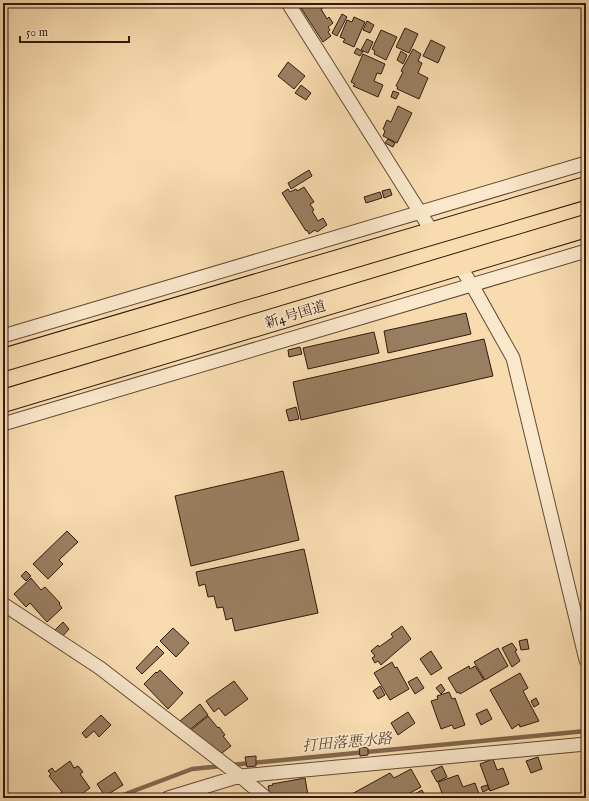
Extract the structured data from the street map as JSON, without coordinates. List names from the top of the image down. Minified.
{"streets":{"highway":["新4号国道"]},"water":["打田落悪水路"],"scale_bar":"50 m"}
